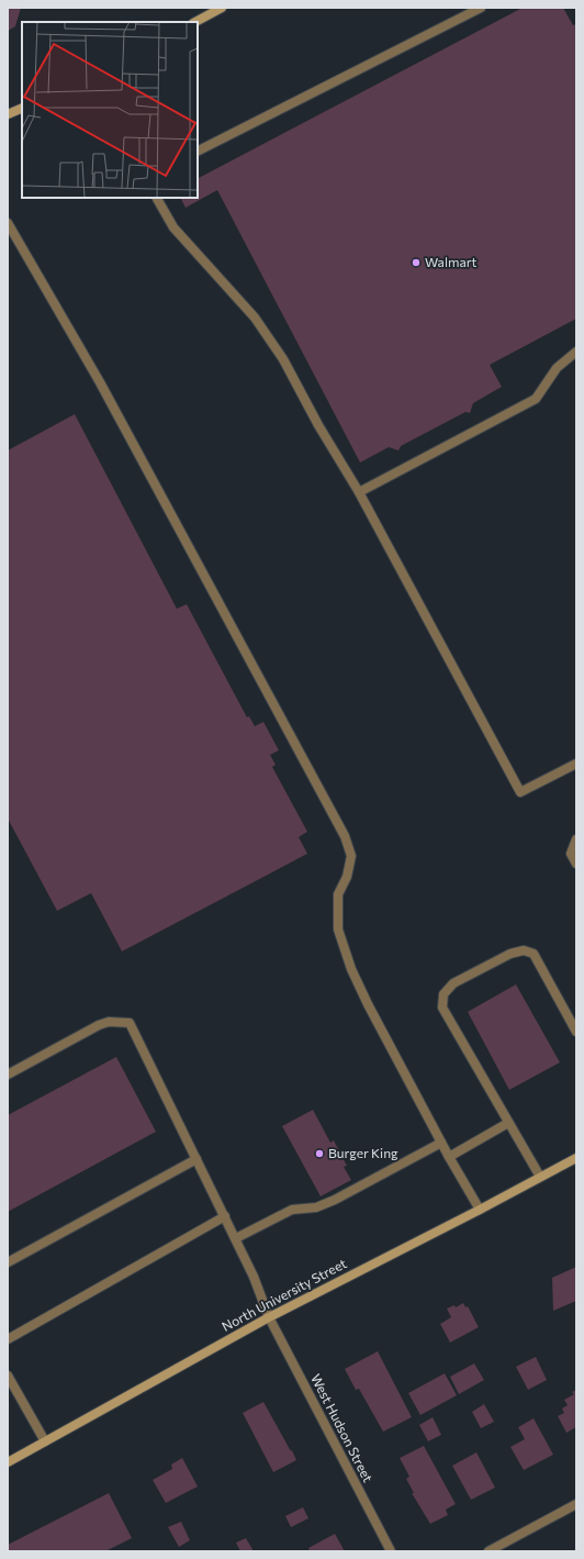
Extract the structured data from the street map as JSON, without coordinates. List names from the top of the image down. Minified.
{"streets":{"main road":["North University Street"],"street":["West Hudson Street"]},"crossings":[["North University Street","West Hudson Street"]],"places":["Walmart","Burger King"]}
